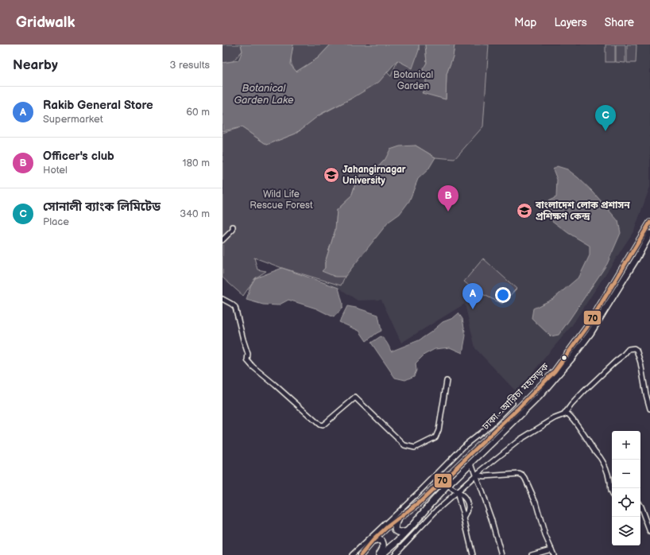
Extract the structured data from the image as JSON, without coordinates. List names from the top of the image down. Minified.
{"streets":{"highway":["ঢাকা - আরিচা মহাসড়ক"]},"water":["Botanical Garden Lake"],"parks":["Botanical Garden","Wild Life Rescue Forest"],"places":{"school or university":["Jahangirnagar University","বাংলাদেশ লোক প্রশাসন প্রশিক্ষণ কেন্দ্র"]},"lines":["transit line 70"],"page":{"header":"Gridwalk","nav":["Map","Layers","Share"],"heading":["Nearby","3 results"],"list":[{"mark":"A","name":"Rakib General Store","note":"Supermarket","value":"60 m"},{"mark":"B","name":"Officer's club","note":"Hotel","value":"180 m"},{"mark":"C","name":"সোনালী ব্যাংক লিমিটেড","note":"Place","value":"340 m"}],"pins":["C","B","A"],"map_buttons":["+","−"]}}
